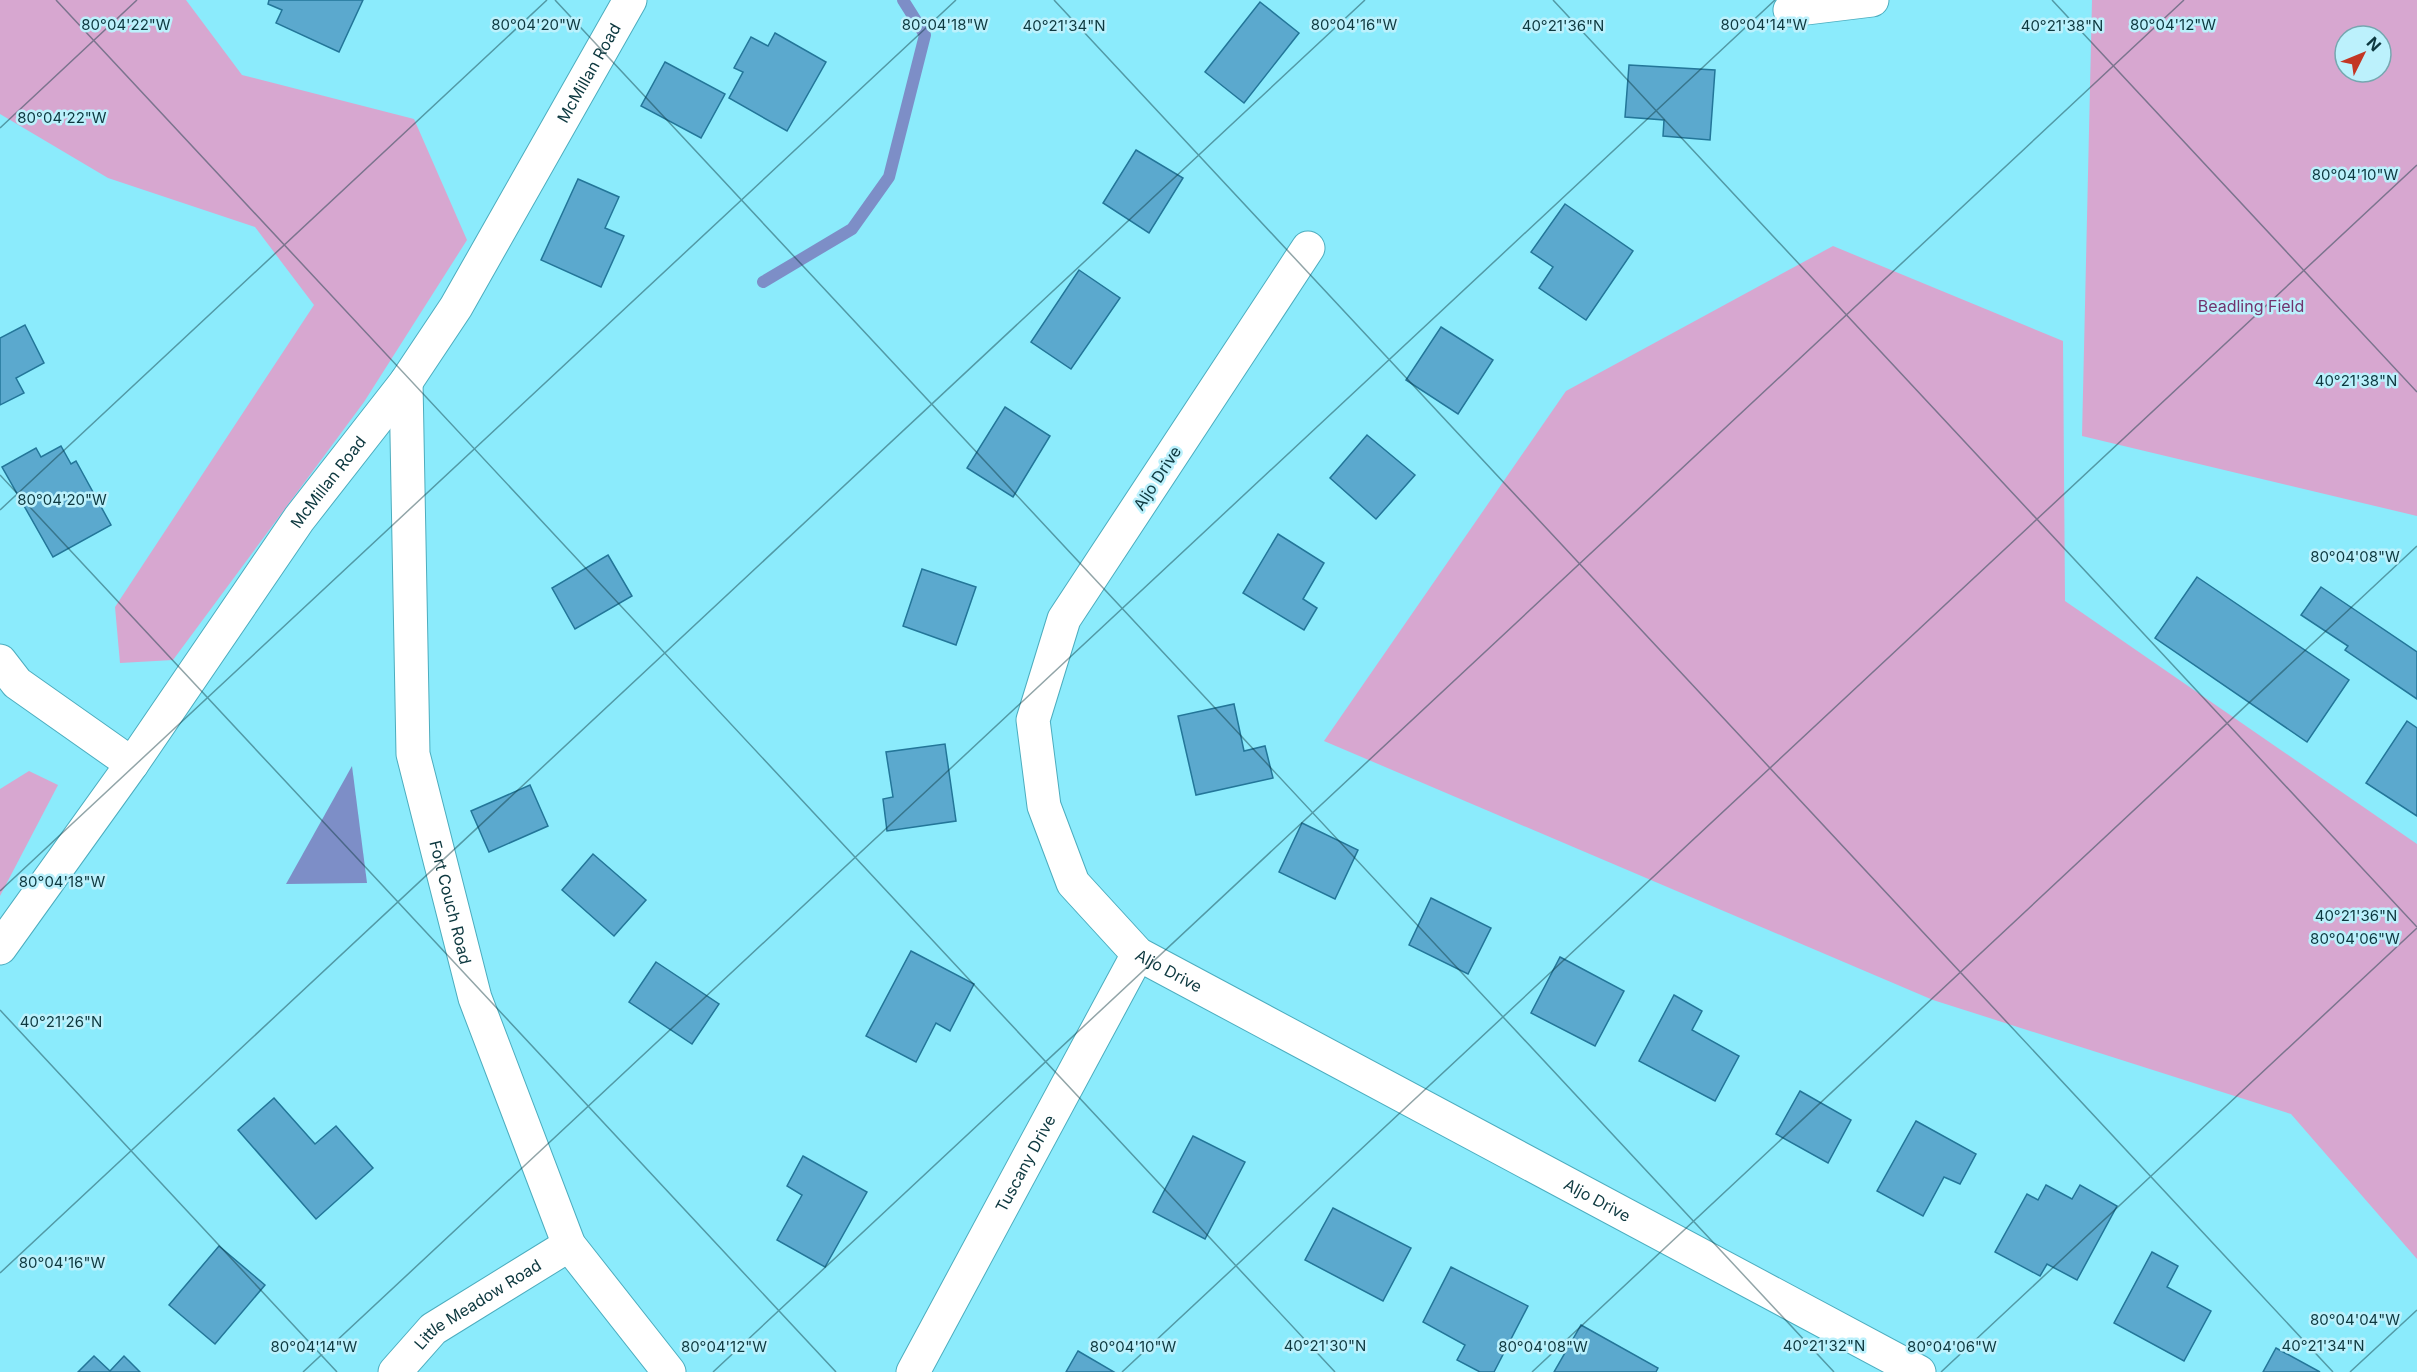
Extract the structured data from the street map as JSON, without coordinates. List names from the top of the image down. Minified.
{"streets":{"street":["McMillan Road","Aljo Drive","Fort Couch Road","Tuscany Drive","Little Meadow Road"]},"crossings":[["McMillan Road","Fort Couch Road"],["Aljo Drive","Tuscany Drive"],["Fort Couch Road","Little Meadow Road"]],"parks":["Beadling Field"],"north":"top right","coordinates":["80°04'22\"W","80°04'20\"W","80°04'18\"W","80°04'16\"W","80°04'14\"W","80°04'12\"W","40°21'34\"N","40°21'38\"N","40°21'36\"N","80°04'10\"W","80°04'08\"W","80°04'06\"W","40°21'26\"N","80°04'04\"W","40°21'30\"N","40°21'32\"N"]}
